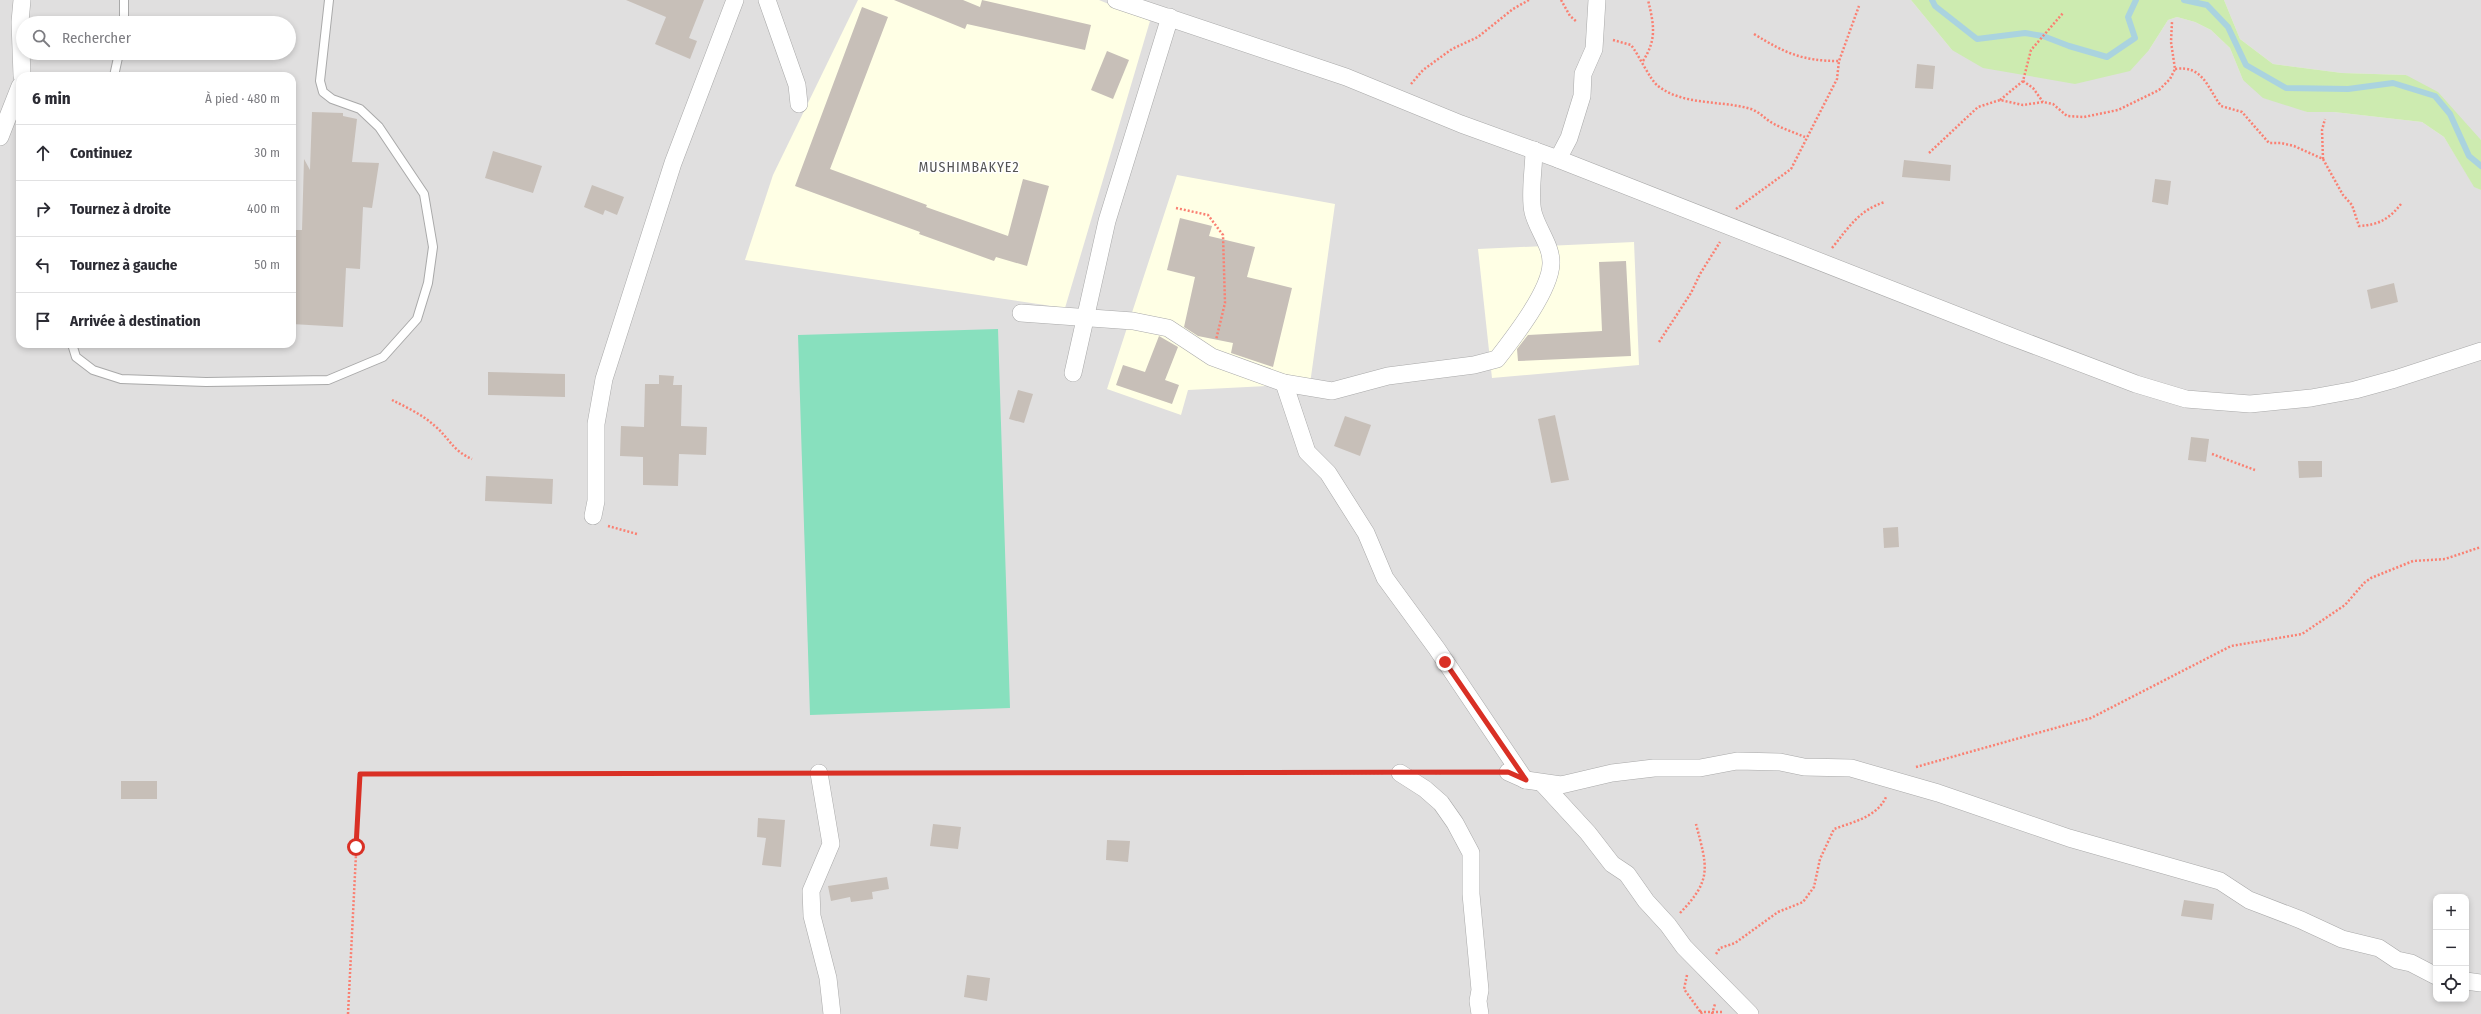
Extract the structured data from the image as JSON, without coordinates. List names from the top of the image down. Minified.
{"districts":["MUSHIMBAKYE2"],"page":{"search":"Rechercher","heading":["6 min","À pied · 480 m"],"list":[["Continuez","30 m"],["Tournez à droite","400 m"],["Tournez à gauche","50 m"],"Arrivée à destination"],"map_buttons":["+","−"]}}
